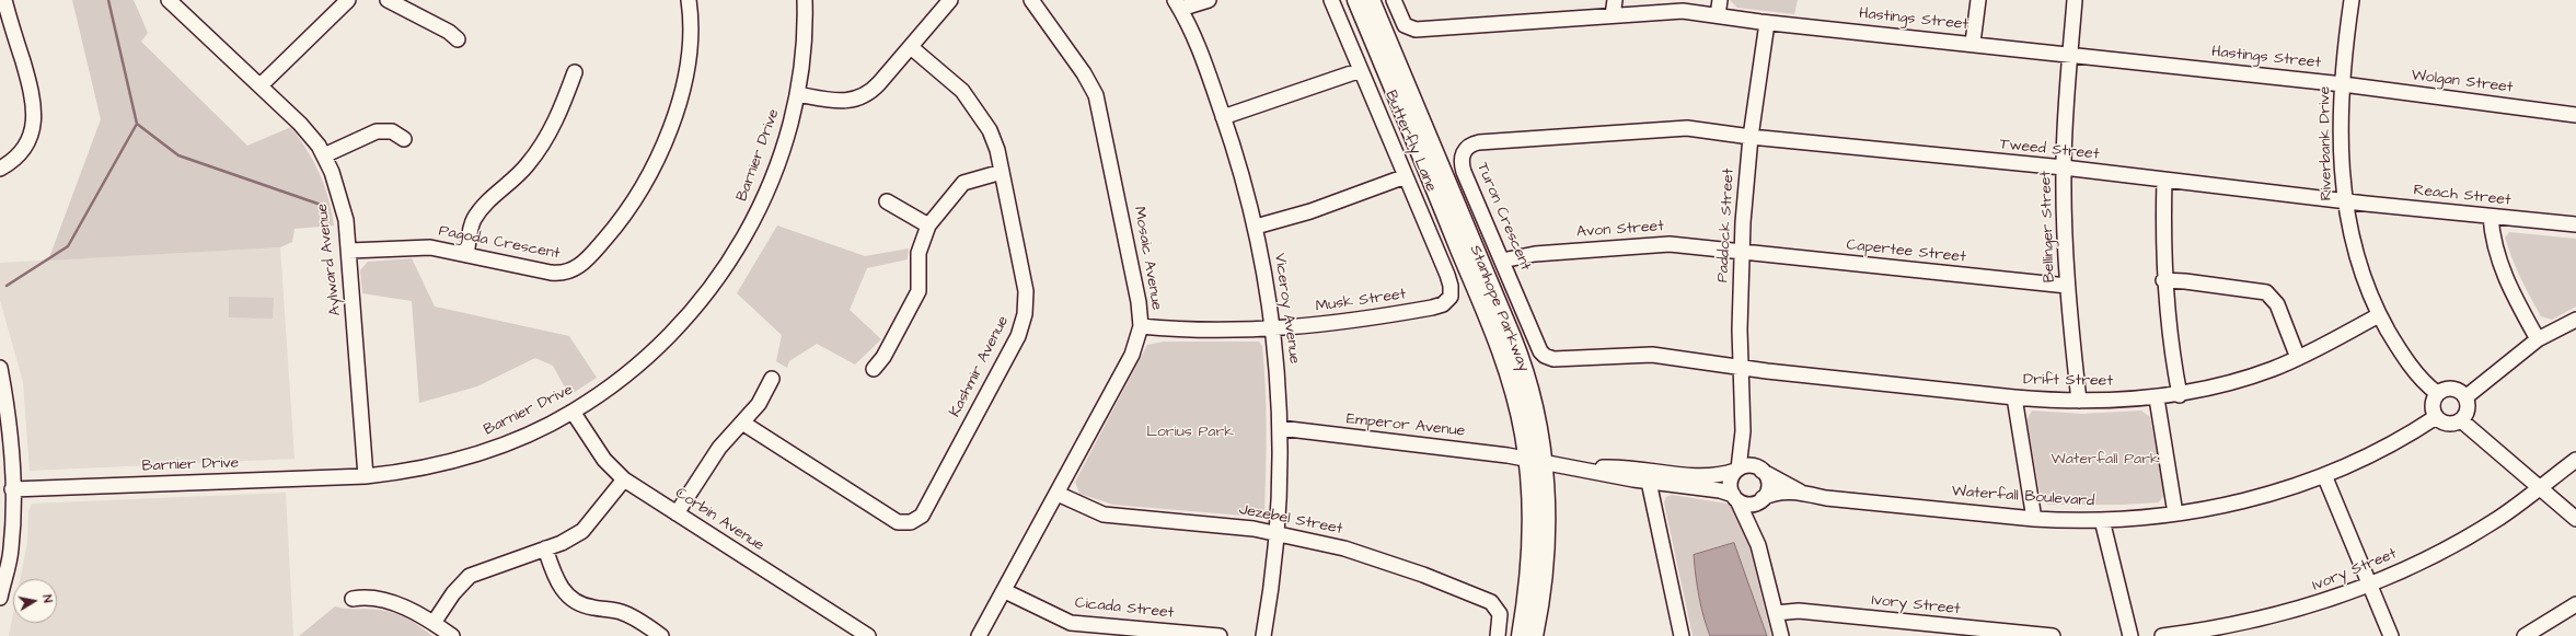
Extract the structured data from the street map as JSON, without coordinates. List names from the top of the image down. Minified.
{"streets":{"main road":["Stanhope Parkway"],"street":["Hastings Street","Wolgan Street","Butterfly Lane","Riverbank Drive","Tweed Street","Barnier Drive","Reach Street","Turon Crescent","Paddock Street","Bellinger Street","Avon Street","Pagoda Crescent","Capertee Street","Mosaic Avenue","Aylward Avenue","Musk Street","Viceroy Avenue","Kashmir Avenue","Drift Street","Emperor Avenue","Waterfall Boulevard","Corbin Avenue","Jezebel Street","Ivory Street","Cicada Street"]},"crossings":[["Hastings Street","Wolgan Street"],["Hastings Street","Riverbank Drive"],["Hastings Street","Paddock Street"],["Hastings Street","Bellinger Street"],["Wolgan Street","Riverbank Drive"],["Butterfly Lane","Musk Street"],["Riverbank Drive","Tweed Street"],["Riverbank Drive","Reach Street"],["Riverbank Drive","Drift Street"],["Riverbank Drive","Waterfall Boulevard"],["Tweed Street","Reach Street"],["Tweed Street","Turon Crescent"],["Tweed Street","Paddock Street"],["Tweed Street","Bellinger Street"],["Barnier Drive","Aylward Avenue"],["Barnier Drive","Corbin Avenue"],["Turon Crescent","Paddock Street"],["Turon Crescent","Avon Street"],["Turon Crescent","Drift Street"],["Paddock Street","Avon Street"],["Paddock Street","Capertee Street"],["Paddock Street","Drift Street"],["Paddock Street","Waterfall Boulevard"],["Bellinger Street","Capertee Street"],["Bellinger Street","Drift Street"],["Avon Street","Capertee Street"],["Pagoda Crescent","Aylward Avenue"],["Mosaic Avenue","Musk Street"],["Mosaic Avenue","Jezebel Street"],["Mosaic Avenue","Cicada Street"],["Musk Street","Viceroy Avenue"],["Viceroy Avenue","Emperor Avenue"],["Viceroy Avenue","Jezebel Street"],["Stanhope Parkway","Emperor Avenue"]],"parks":["Lorius Park","Waterfall Park"],"north":"right"}
